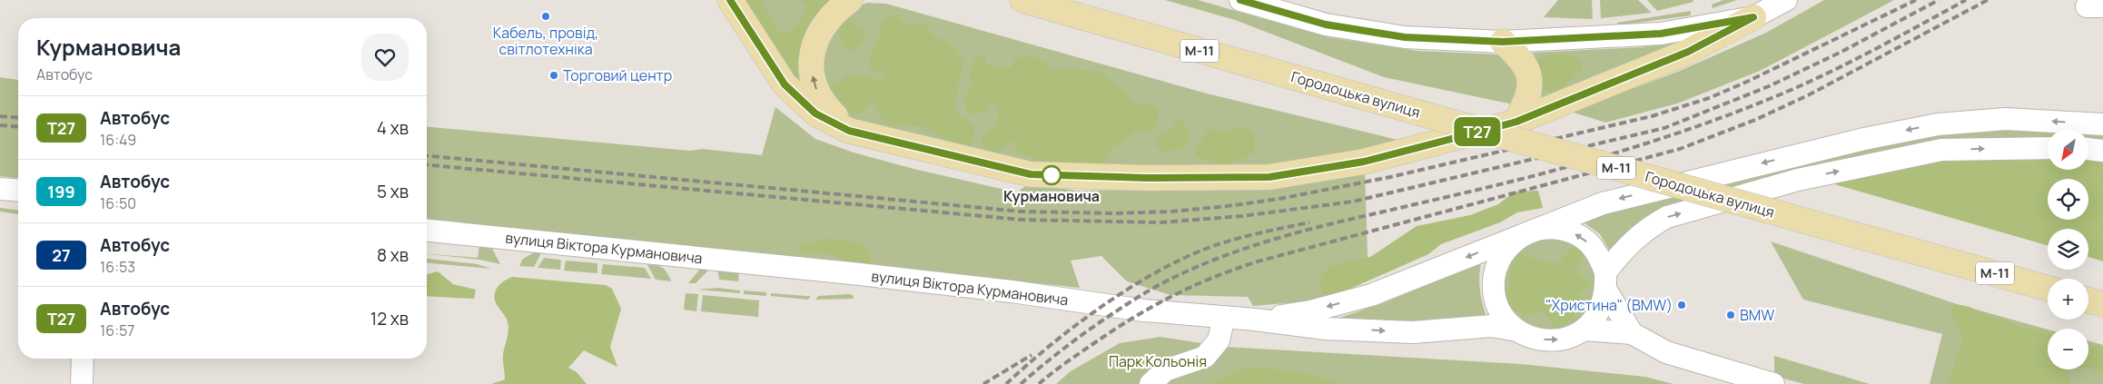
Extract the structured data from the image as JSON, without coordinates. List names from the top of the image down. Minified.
{"streets":{"main road":["М-11","Городоцька вулиця"],"street":["вулиця Віктора Курмановича"]},"parks":["Парк Кольонія"],"places":["Кабель, провід, світлотехніка","Торговий центр","Курмановича","\"Христина\" (BMW)","BMW"],"lines":["bus line Т27"],"north":"bottom left","page":{"on_map":"Т27","heading":["Курмановича","Автобус"],"list":[{"mark":"Т27","name":"Автобус","note":"16:49","value":"4 хв"},{"mark":"199","name":"Автобус","note":"16:50","value":"5 хв"},{"mark":"27","name":"Автобус","note":"16:53","value":"8 хв"},{"mark":"Т27","name":"Автобус","note":"16:57","value":"12 хв"}],"map_buttons":["+","−"]}}
